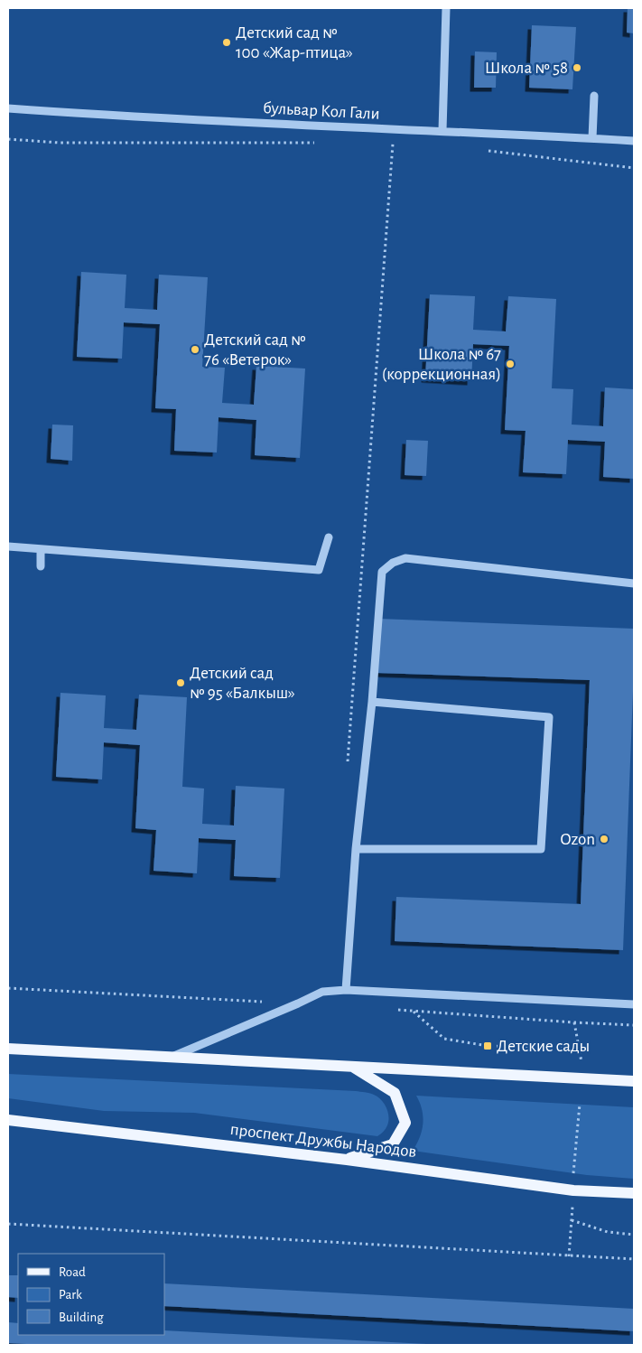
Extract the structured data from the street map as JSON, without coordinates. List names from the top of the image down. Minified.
{"streets":{"main road":["проспект Дружбы Народов"],"street":["бульвар Кол Гали"]},"places":{"other":["Детский сад № 100 «Жар-птица»","Школа № 58","Детский сад № 76 «Ветерок»","Школа № 67 (коррекционная)","Детский сад № 95 «Балкыш»","Ozon"],"transit":["Детские сады"]},"legend":["Road","Park","Building"]}
